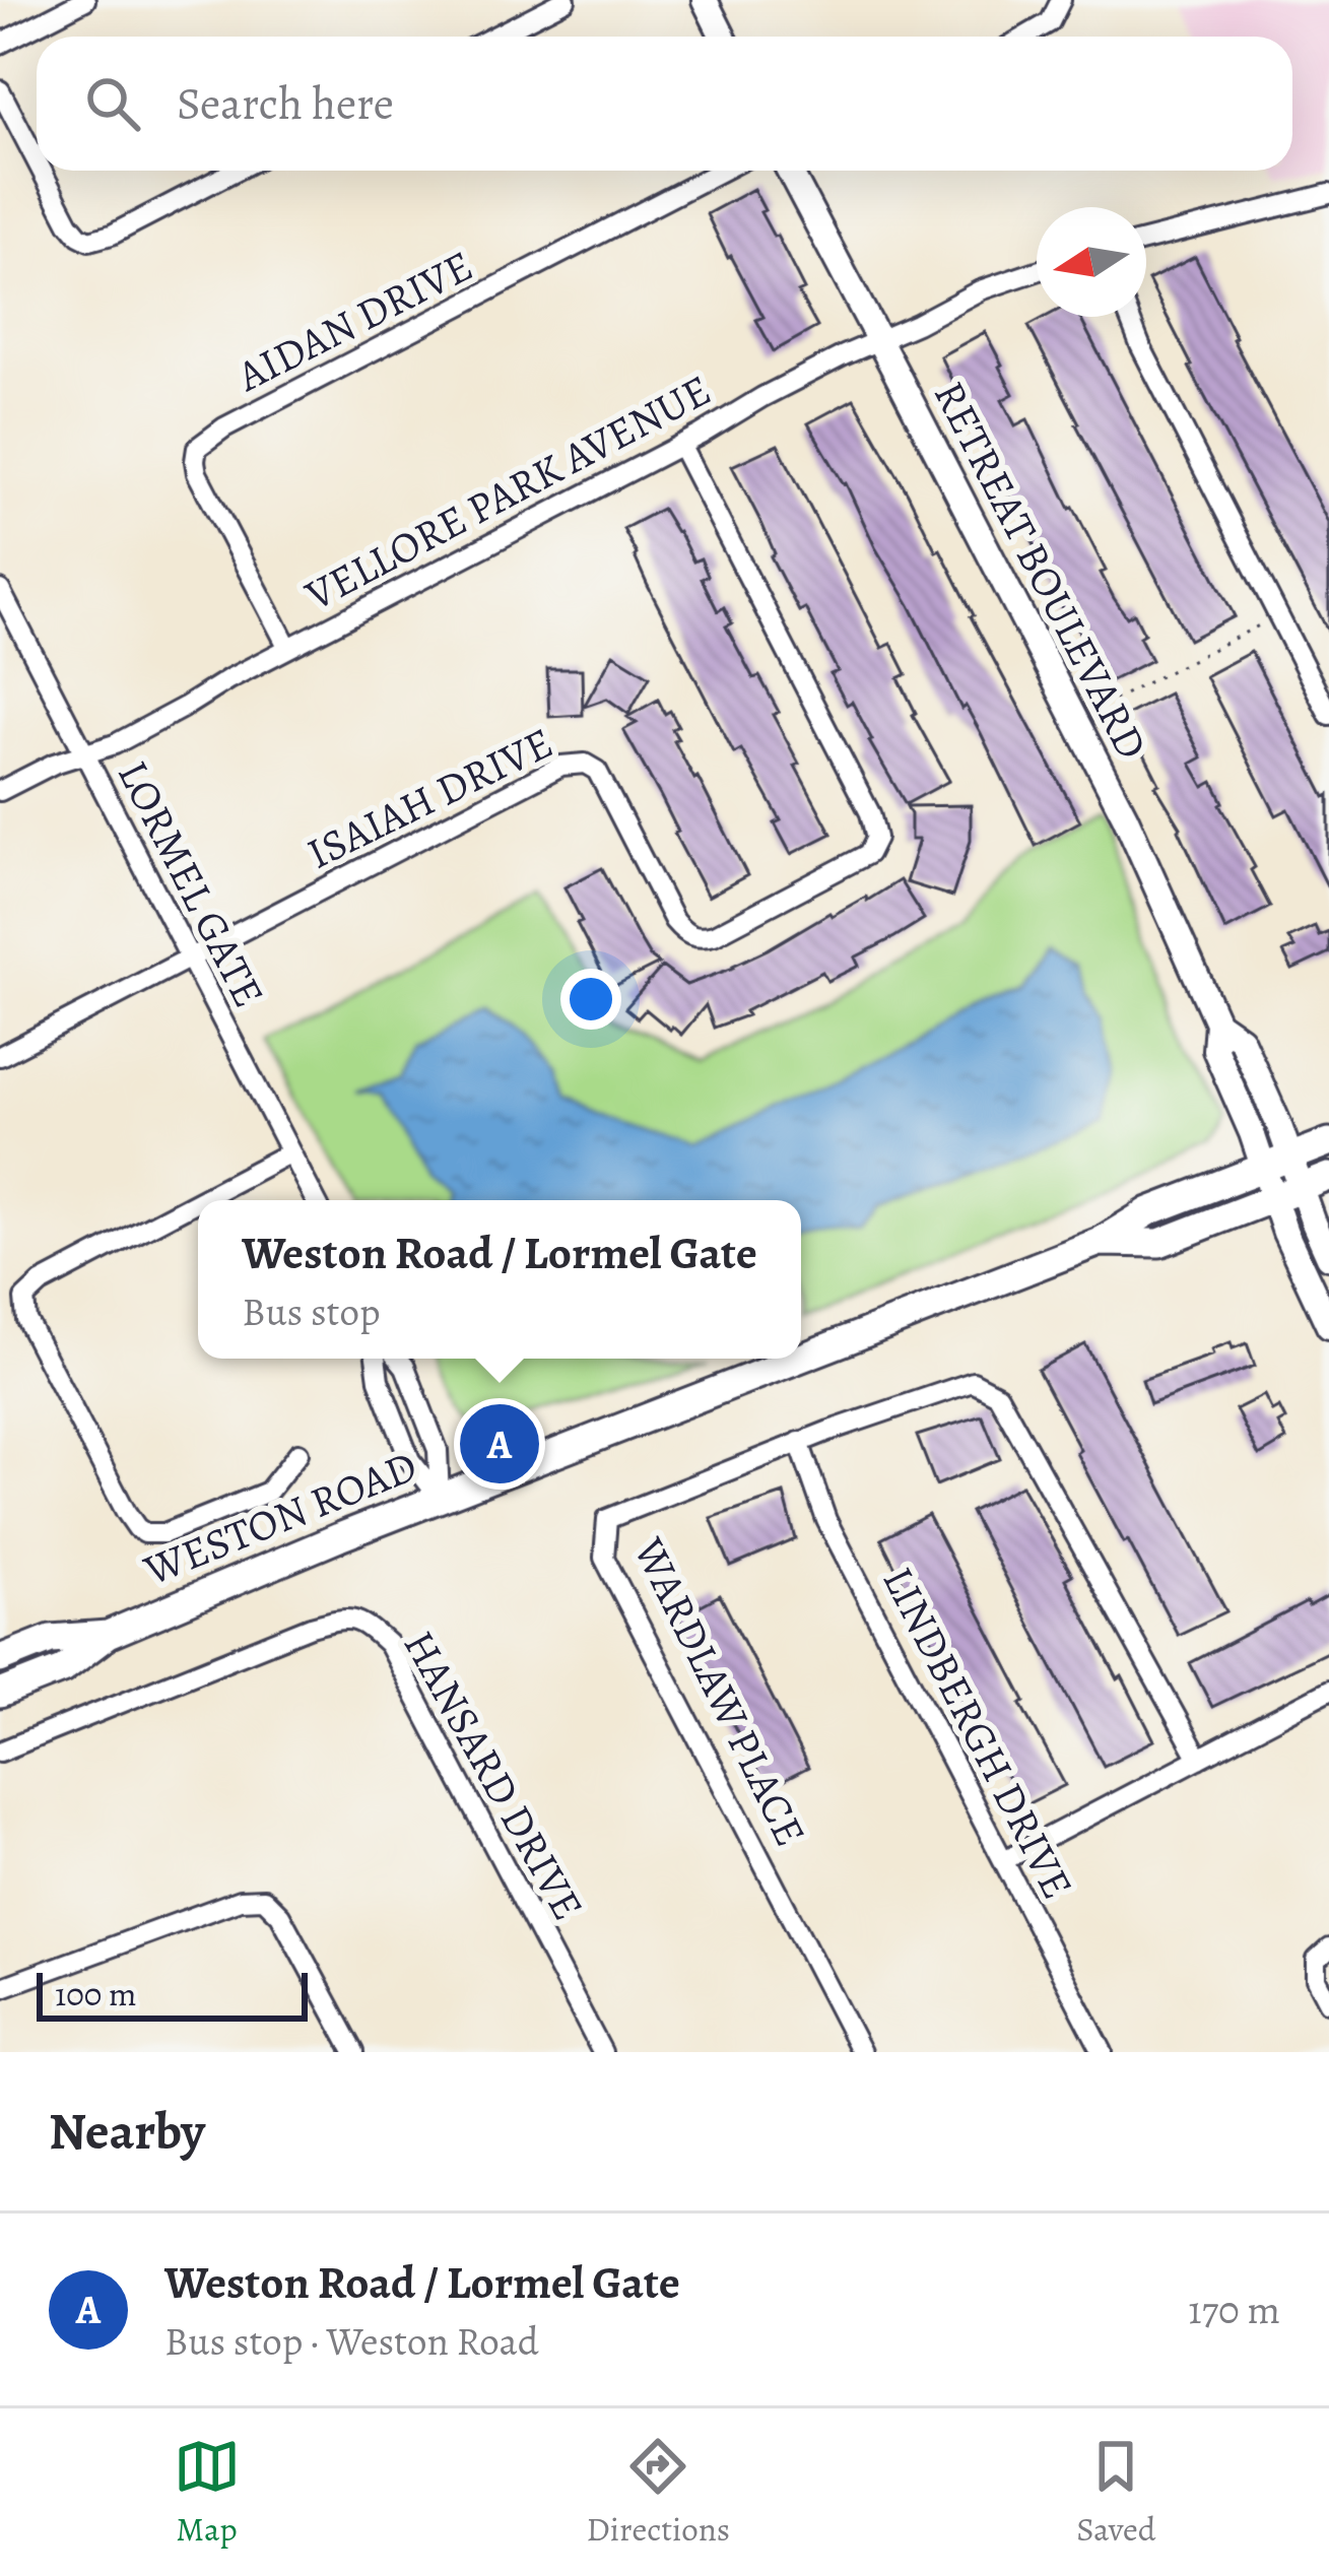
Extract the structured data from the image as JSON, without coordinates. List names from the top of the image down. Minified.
{"streets":{"main road":["WESTON ROAD"],"street":["AIDAN DRIVE","VELLORE PARK AVENUE","RETREAT BOULEVARD","ISAIAH DRIVE","LORMEL GATE","WARDLAW PLACE","LINDBERGH DRIVE","HANSARD DRIVE"]},"crossings":[["AIDAN DRIVE","VELLORE PARK AVENUE"],["VELLORE PARK AVENUE","RETREAT BOULEVARD"],["VELLORE PARK AVENUE","ISAIAH DRIVE"],["VELLORE PARK AVENUE","LORMEL GATE"],["RETREAT BOULEVARD","WESTON ROAD"],["ISAIAH DRIVE","LORMEL GATE"],["WARDLAW PLACE","LINDBERGH DRIVE"]],"scale_bar":"100 m","north":"left","page":{"search":"Search here","popup":["Weston Road / Lormel Gate","Bus stop"],"pins":"A","scale":"100 m","heading":"Nearby","list":[{"mark":"A","name":"Weston Road / Lormel Gate","note":"Bus stop · Weston Road","value":"170 m"}],"nav":["Map","Directions","Saved"]}}
